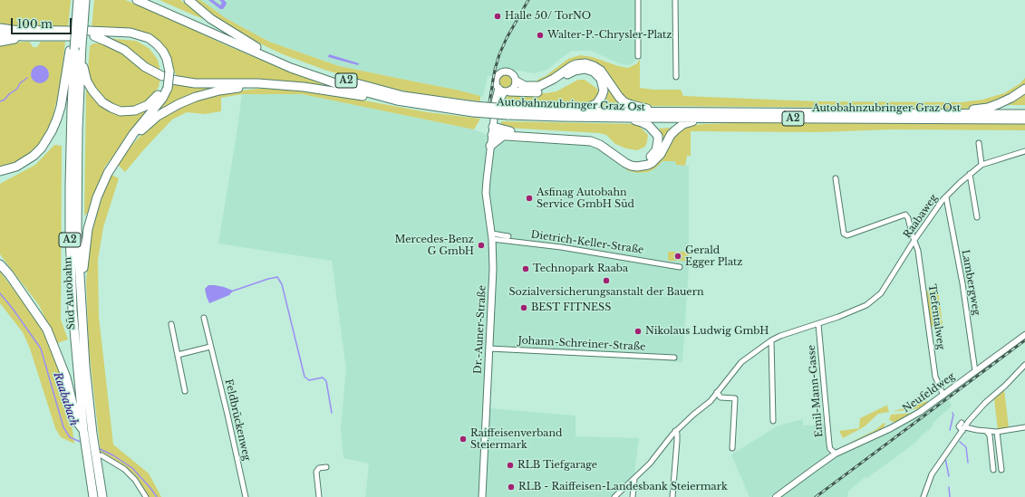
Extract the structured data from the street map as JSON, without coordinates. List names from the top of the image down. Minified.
{"streets":{"highway":["A2","Autobahnzubringer Graz Ost","Süd Autobahn"],"main road":["Dr.-Auner-Straße"],"street":["Raabaweg","Dietrich-Keller-Straße","Lambergweg","Tiefentalweg","Johann-Schreiner-Straße","Emil-Mann-Gasse","Neufeldweg","Feldbrückenweg"]},"crossings":[["Raabaweg","Lambergweg"],["Raabaweg","Tiefentalweg"],["Raabaweg","Emil-Mann-Gasse"],["Dietrich-Keller-Straße","Dr.-Auner-Straße"],["Lambergweg","Neufeldweg"],["Tiefentalweg","Neufeldweg"],["Dr.-Auner-Straße","Johann-Schreiner-Straße"],["Emil-Mann-Gasse","Neufeldweg"]],"water":["Raababach"],"places":["Halle 50/ TorNO","Walter-P.-Chrysler-Platz","Asfinag Autobahn Service GmbH Süd","Mercedes-Benz G GmbH","Gerald Egger Platz","Technopark Raaba","Sozialversicherungsanstalt der Bauern","BEST FITNESS","Nikolaus Ludwig GmbH","Raiffeisenverband Steiermark","RLB Tiefgarage","RLB - Raiffeisen-Landesbank Steiermark"],"scale_bar":"100 m"}
